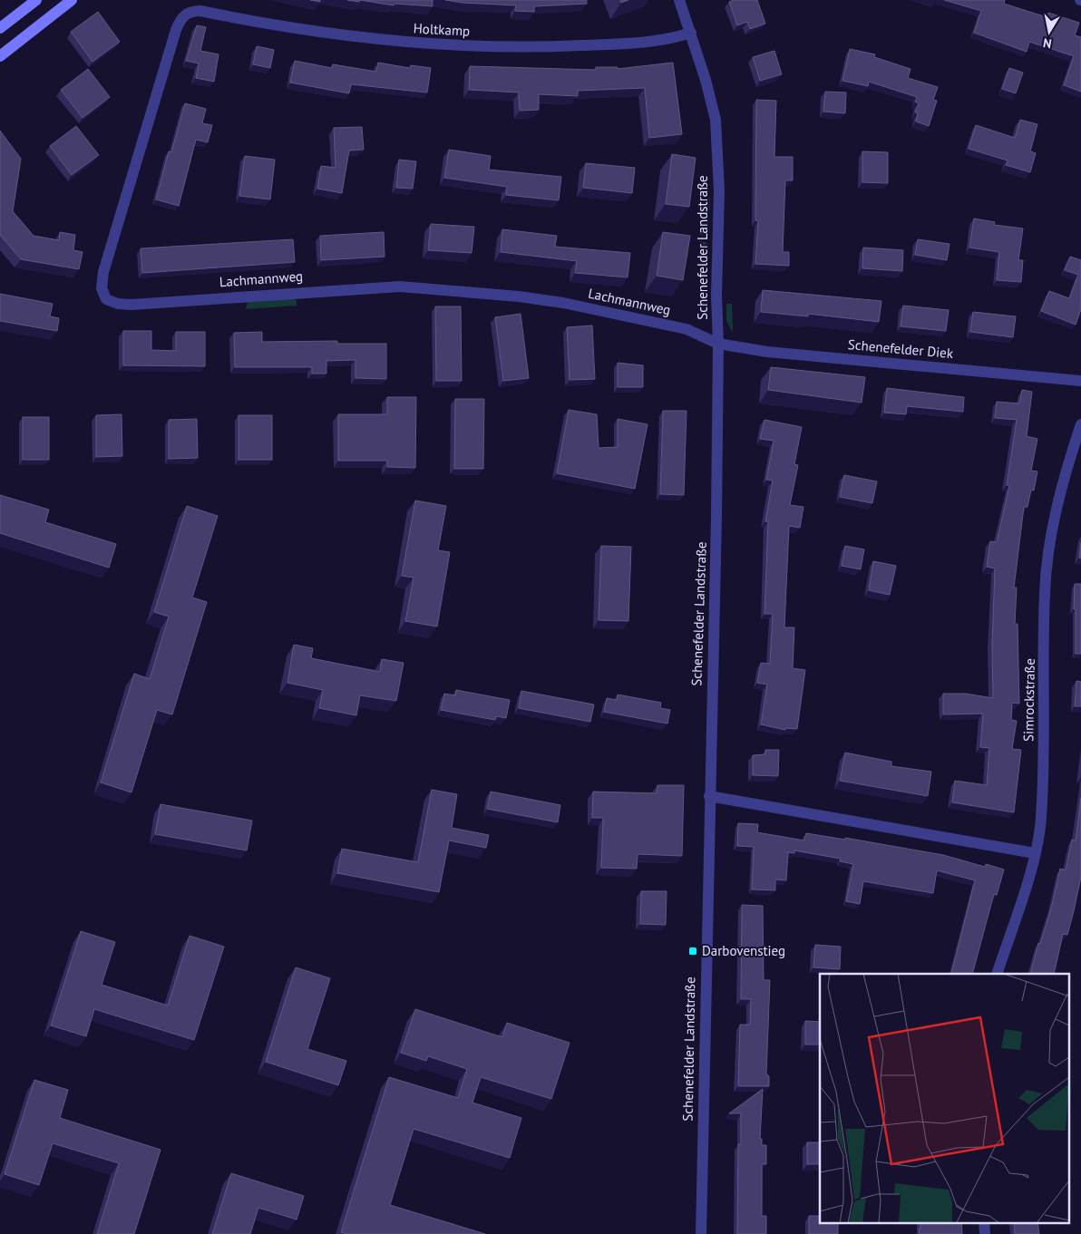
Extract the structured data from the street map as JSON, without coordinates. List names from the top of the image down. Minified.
{"streets":{"street":["Holtkamp","Schenefelder Landstraße","Lachmannweg","Schenefelder Diek","Simrockstraße"]},"crossings":[["Holtkamp","Schenefelder Landstraße"],["Holtkamp","Lachmannweg"],["Schenefelder Landstraße","Lachmannweg"],["Schenefelder Landstraße","Schenefelder Diek"],["Lachmannweg","Schenefelder Diek"]],"places":{"transit":["Darbovenstieg"]},"north":"bottom"}
